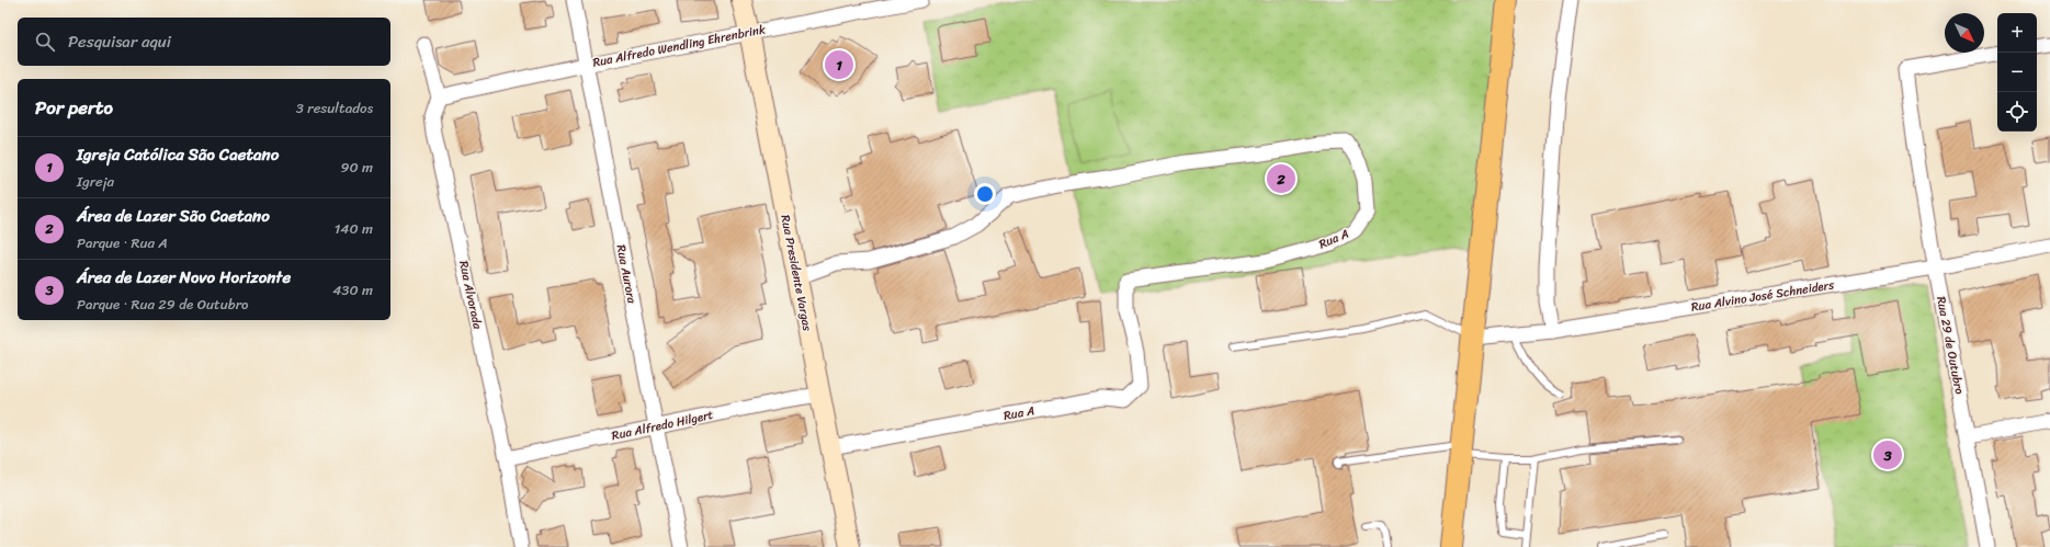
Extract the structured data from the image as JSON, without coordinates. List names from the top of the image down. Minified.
{"streets":{"main road":["Rua Presidente Vargas"],"street":["Rua Alfredo Wendling Ehrenbrink","Rua A","Rua Aurora","Rua Alvorada","Rua Alvino José Schneiders","Rua 29 de Outubro","Rua Alfredo Hilgert"]},"crossings":[["Rua Alfredo Wendling Ehrenbrink","Rua Presidente Vargas"],["Rua Alfredo Wendling Ehrenbrink","Rua Aurora"],["Rua Alfredo Wendling Ehrenbrink","Rua Alvorada"],["Rua A","Rua Presidente Vargas"],["Rua Presidente Vargas","Rua Alfredo Hilgert"],["Rua Aurora","Rua Alfredo Hilgert"],["Rua Alvorada","Rua Alfredo Hilgert"],["Rua Alvino José Schneiders","Rua 29 de Outubro"]],"north":"bottom right","page":{"map_buttons":["+","−"],"search":"Pesquisar aqui","pins":["1","2","3"],"heading":["Por perto","3 resultados"],"list":[{"mark":"1","name":"Igreja Católica São Caetano","note":"Igreja","value":"90 m"},{"mark":"2","name":"Área de Lazer São Caetano","note":"Parque · Rua A","value":"140 m"},{"mark":"3","name":"Área de Lazer Novo Horizonte","note":"Parque · Rua 29 de Outubro","value":"430 m"}]}}
